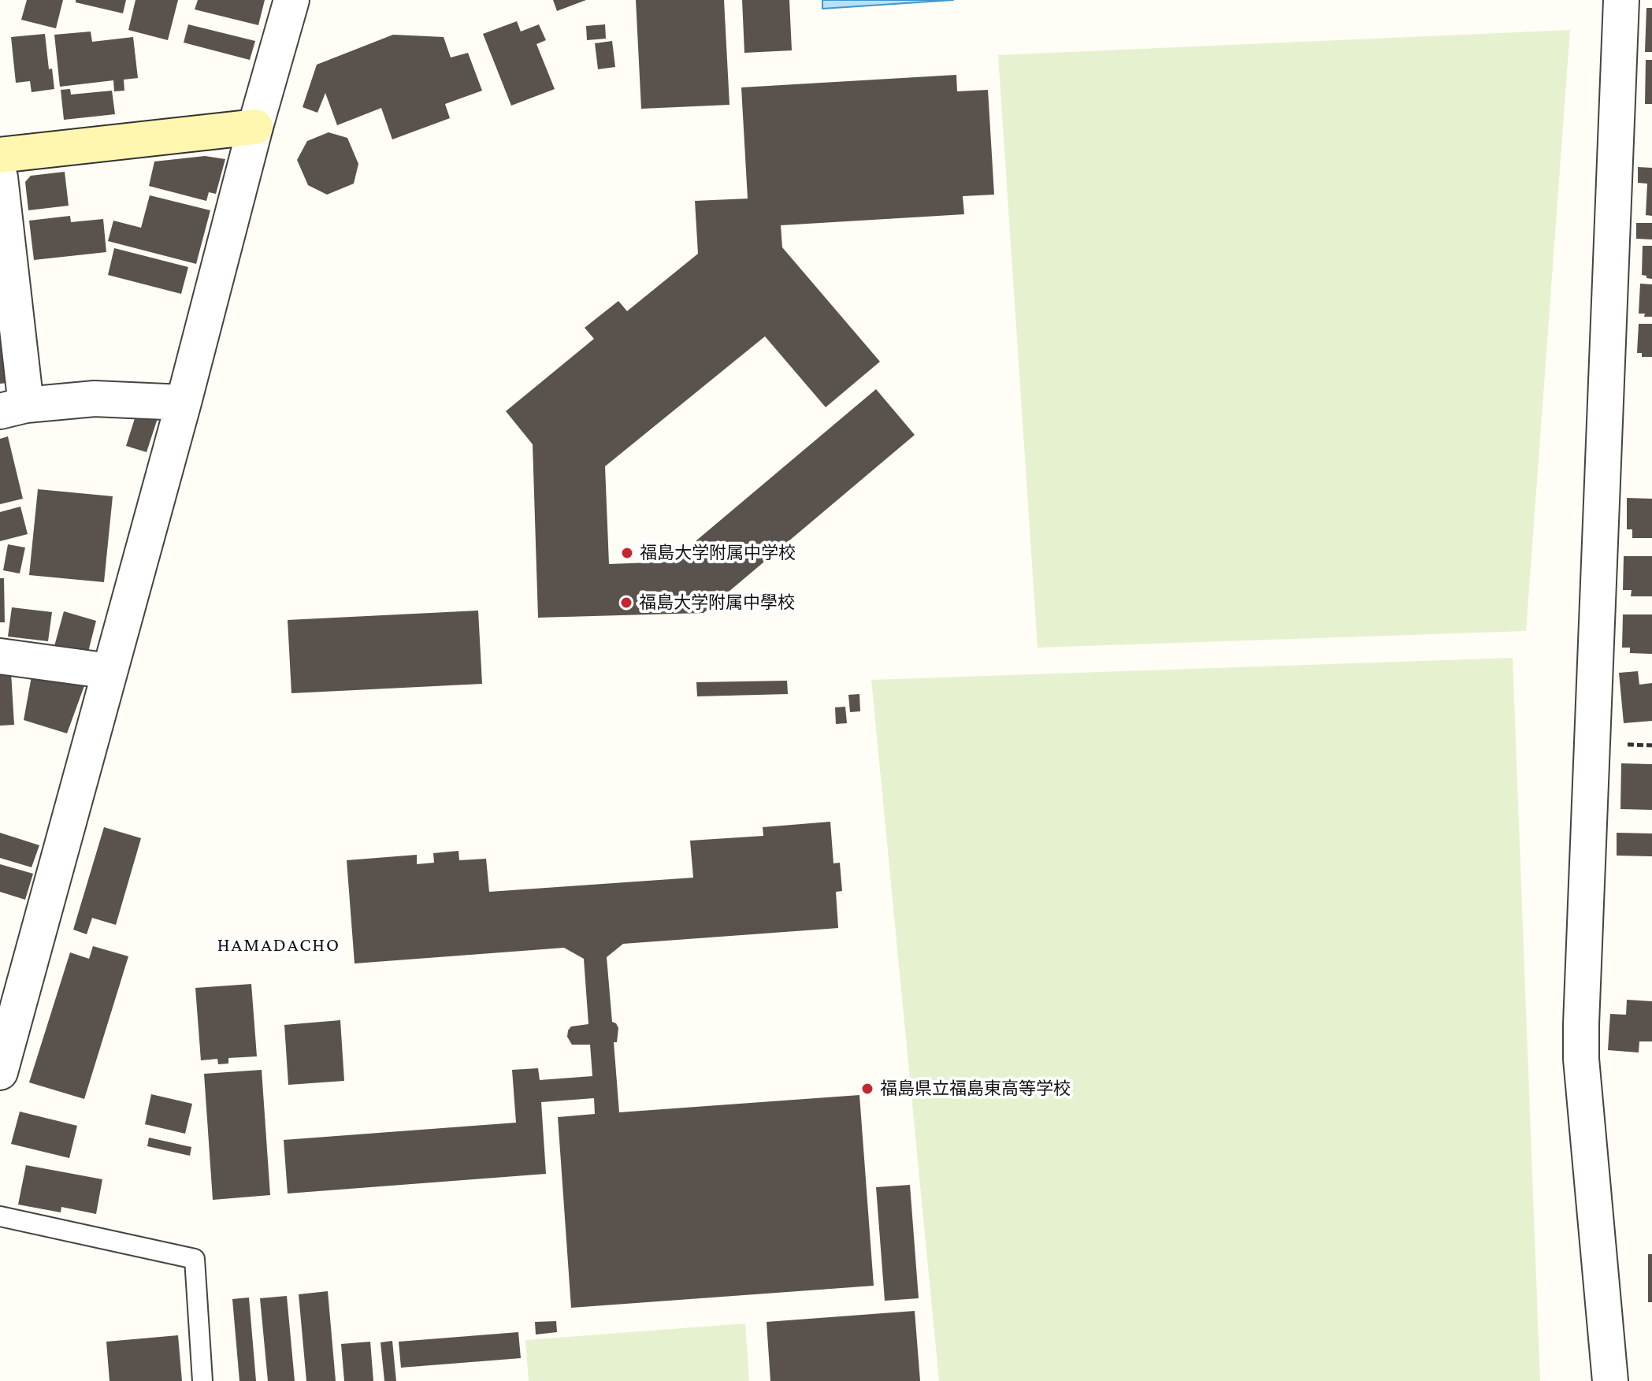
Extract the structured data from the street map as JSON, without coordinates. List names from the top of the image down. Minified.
{"districts":["HAMADACHO"],"places":["福島大学附属中学校","福島大学附属中學校","福島県立福島東高等学校"]}
